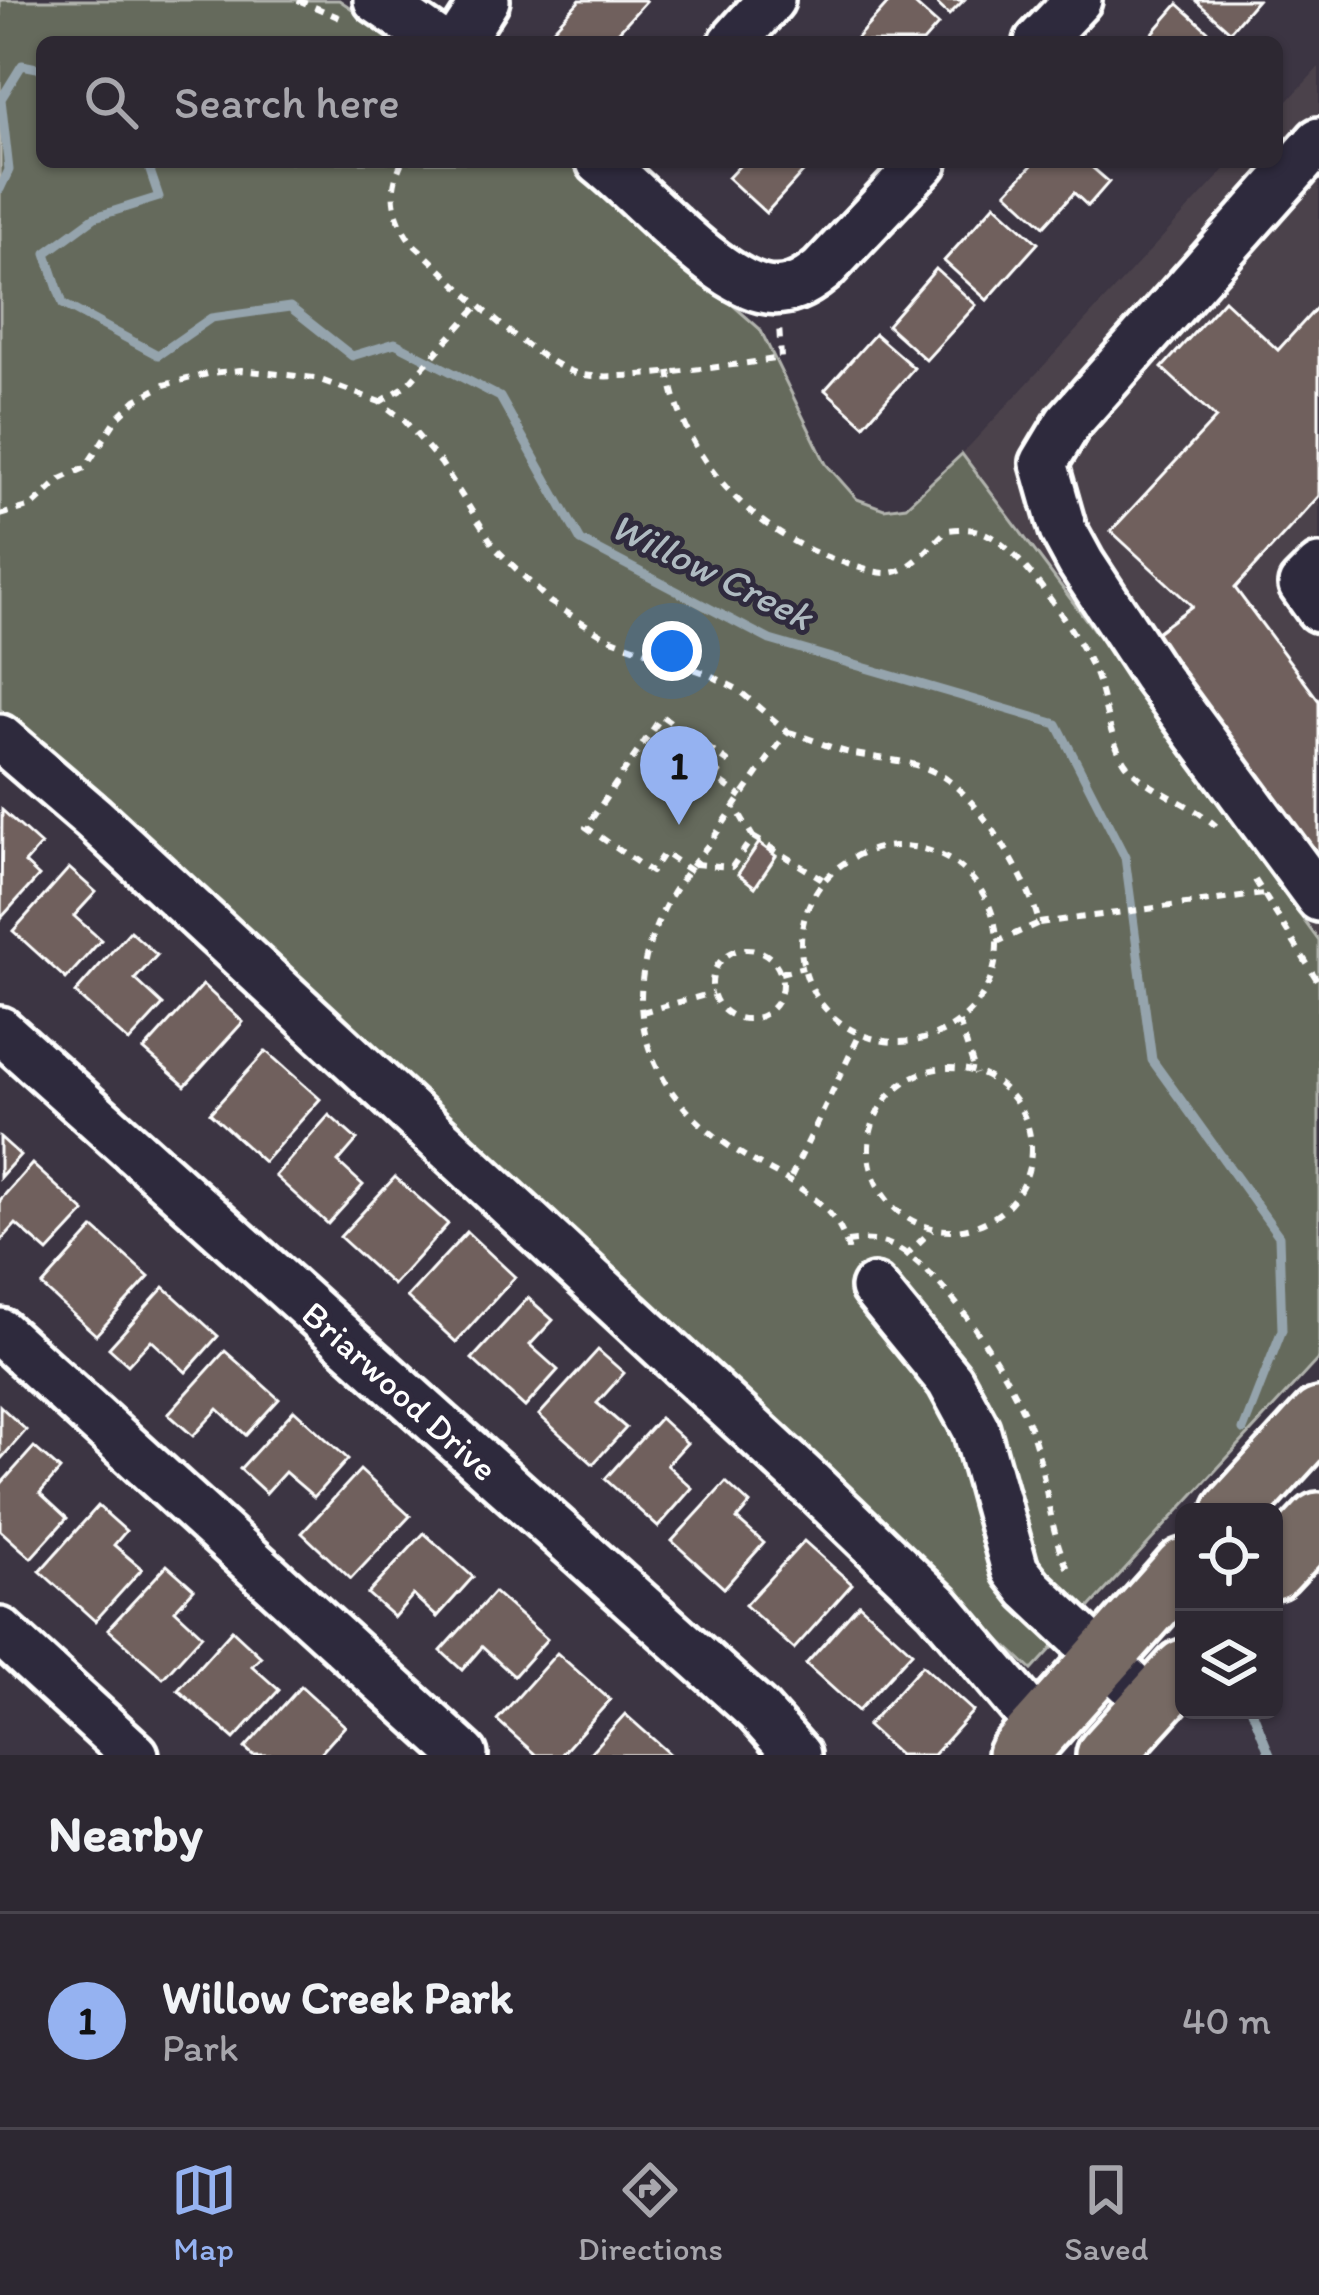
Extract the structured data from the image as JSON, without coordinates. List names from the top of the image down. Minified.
{"streets":{"street":["Briarwood Drive"]},"water":["Willow Creek"],"page":{"search":"Search here","pins":"1","heading":"Nearby","list":[{"mark":"1","name":"Willow Creek Park","note":"Park","value":"40 m"}],"nav":["Map","Directions","Saved"]}}
